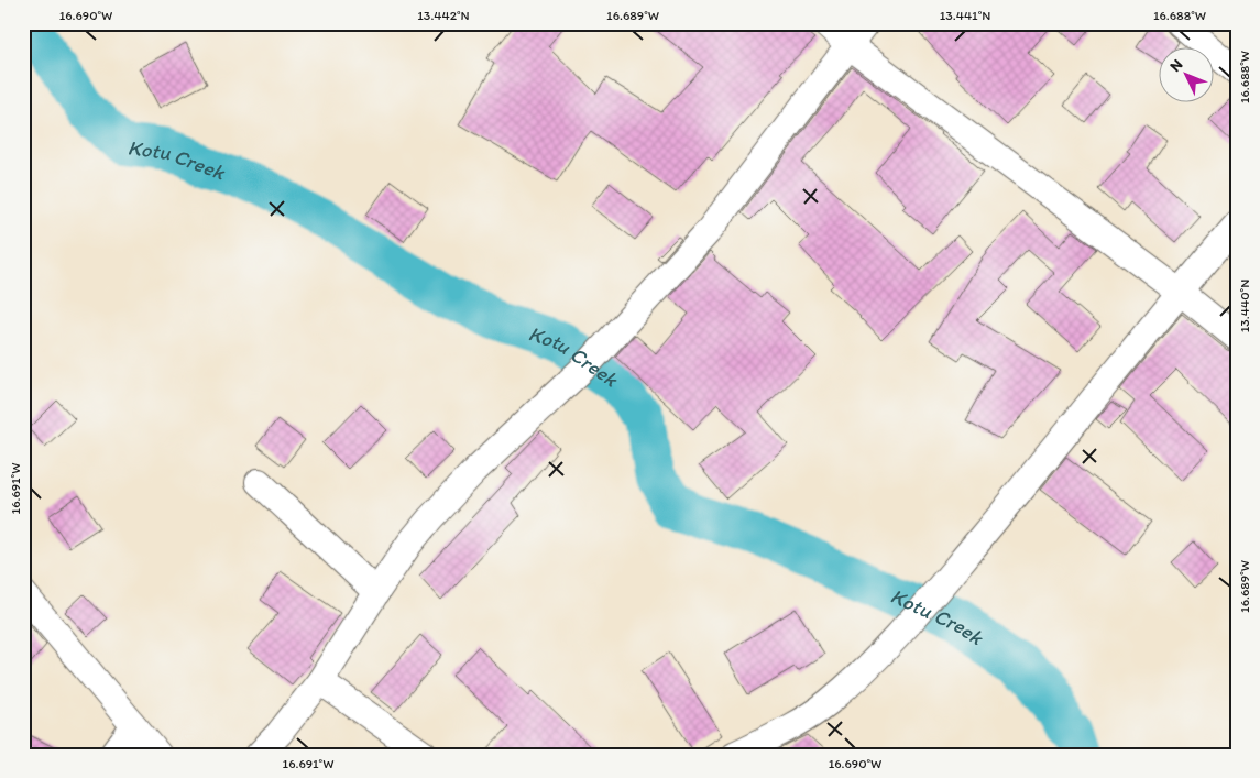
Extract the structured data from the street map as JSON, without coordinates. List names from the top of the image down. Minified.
{"water":["Kotu Creek"],"north":"top left","coordinates":["16.690°W","13.442°N","16.689°W","13.441°N","16.688°W","13.440°N","16.691°W"]}
